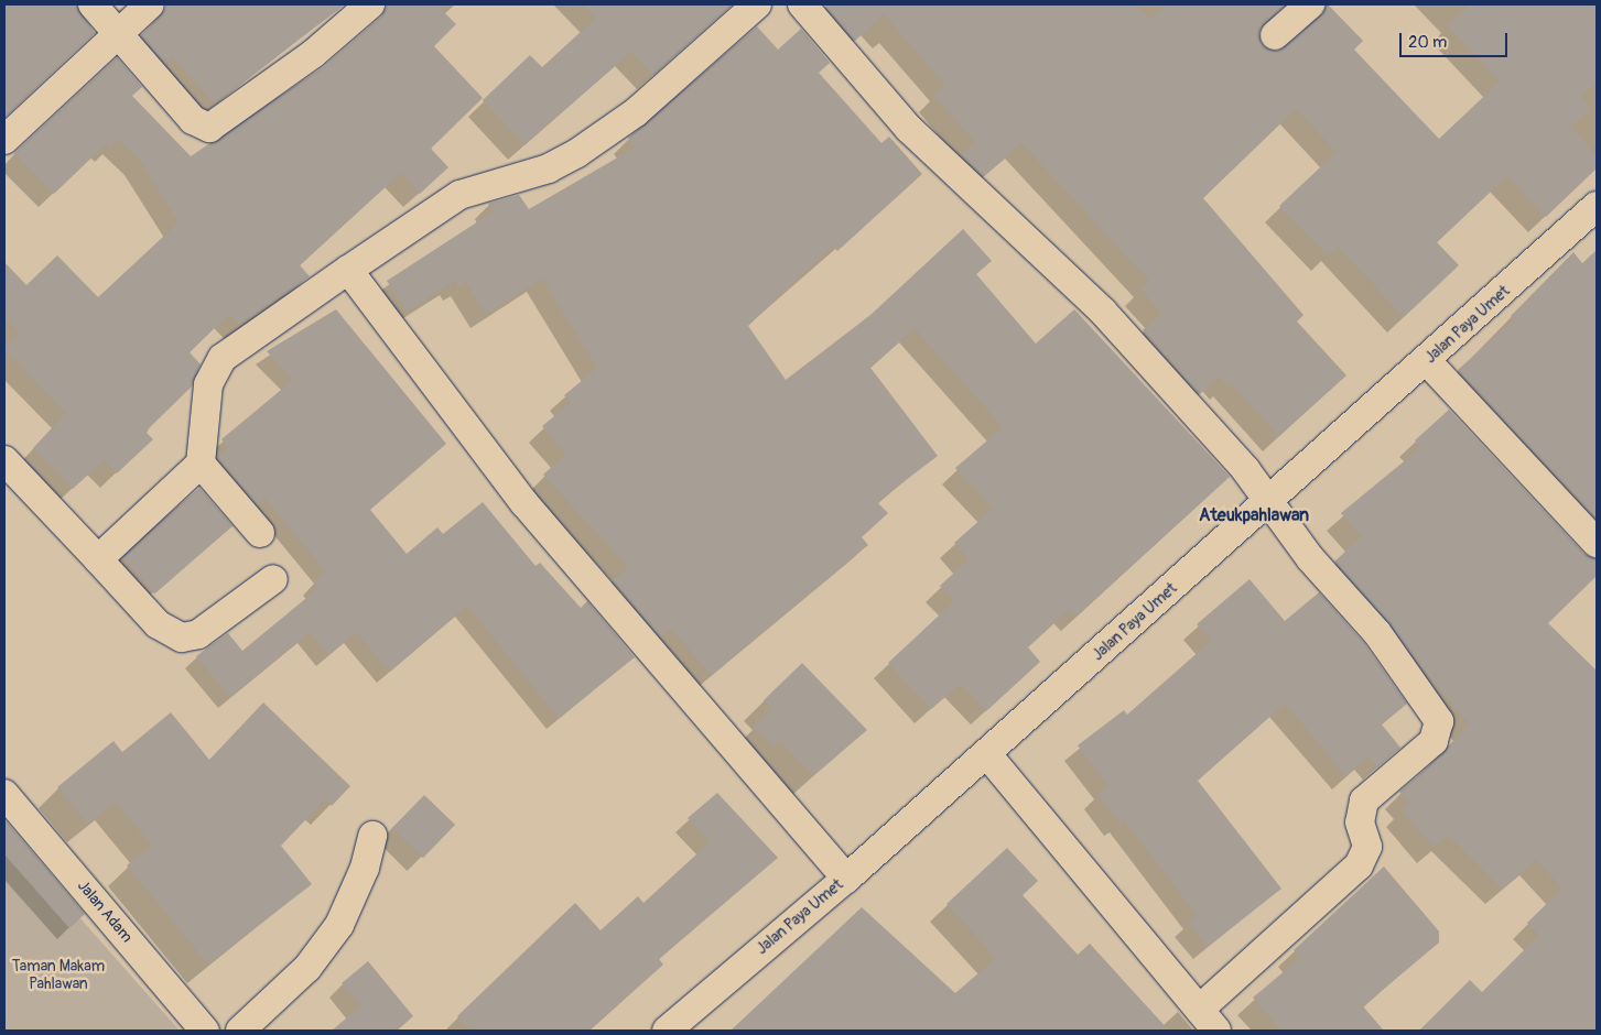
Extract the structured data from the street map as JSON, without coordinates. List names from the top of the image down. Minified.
{"streets":{"street":["Jalan Paya Umet","Jalan Adam"]},"districts":["Ateukpahlawan"],"parks":["Taman Makam Pahlawan"],"scale_bar":"20 m"}
